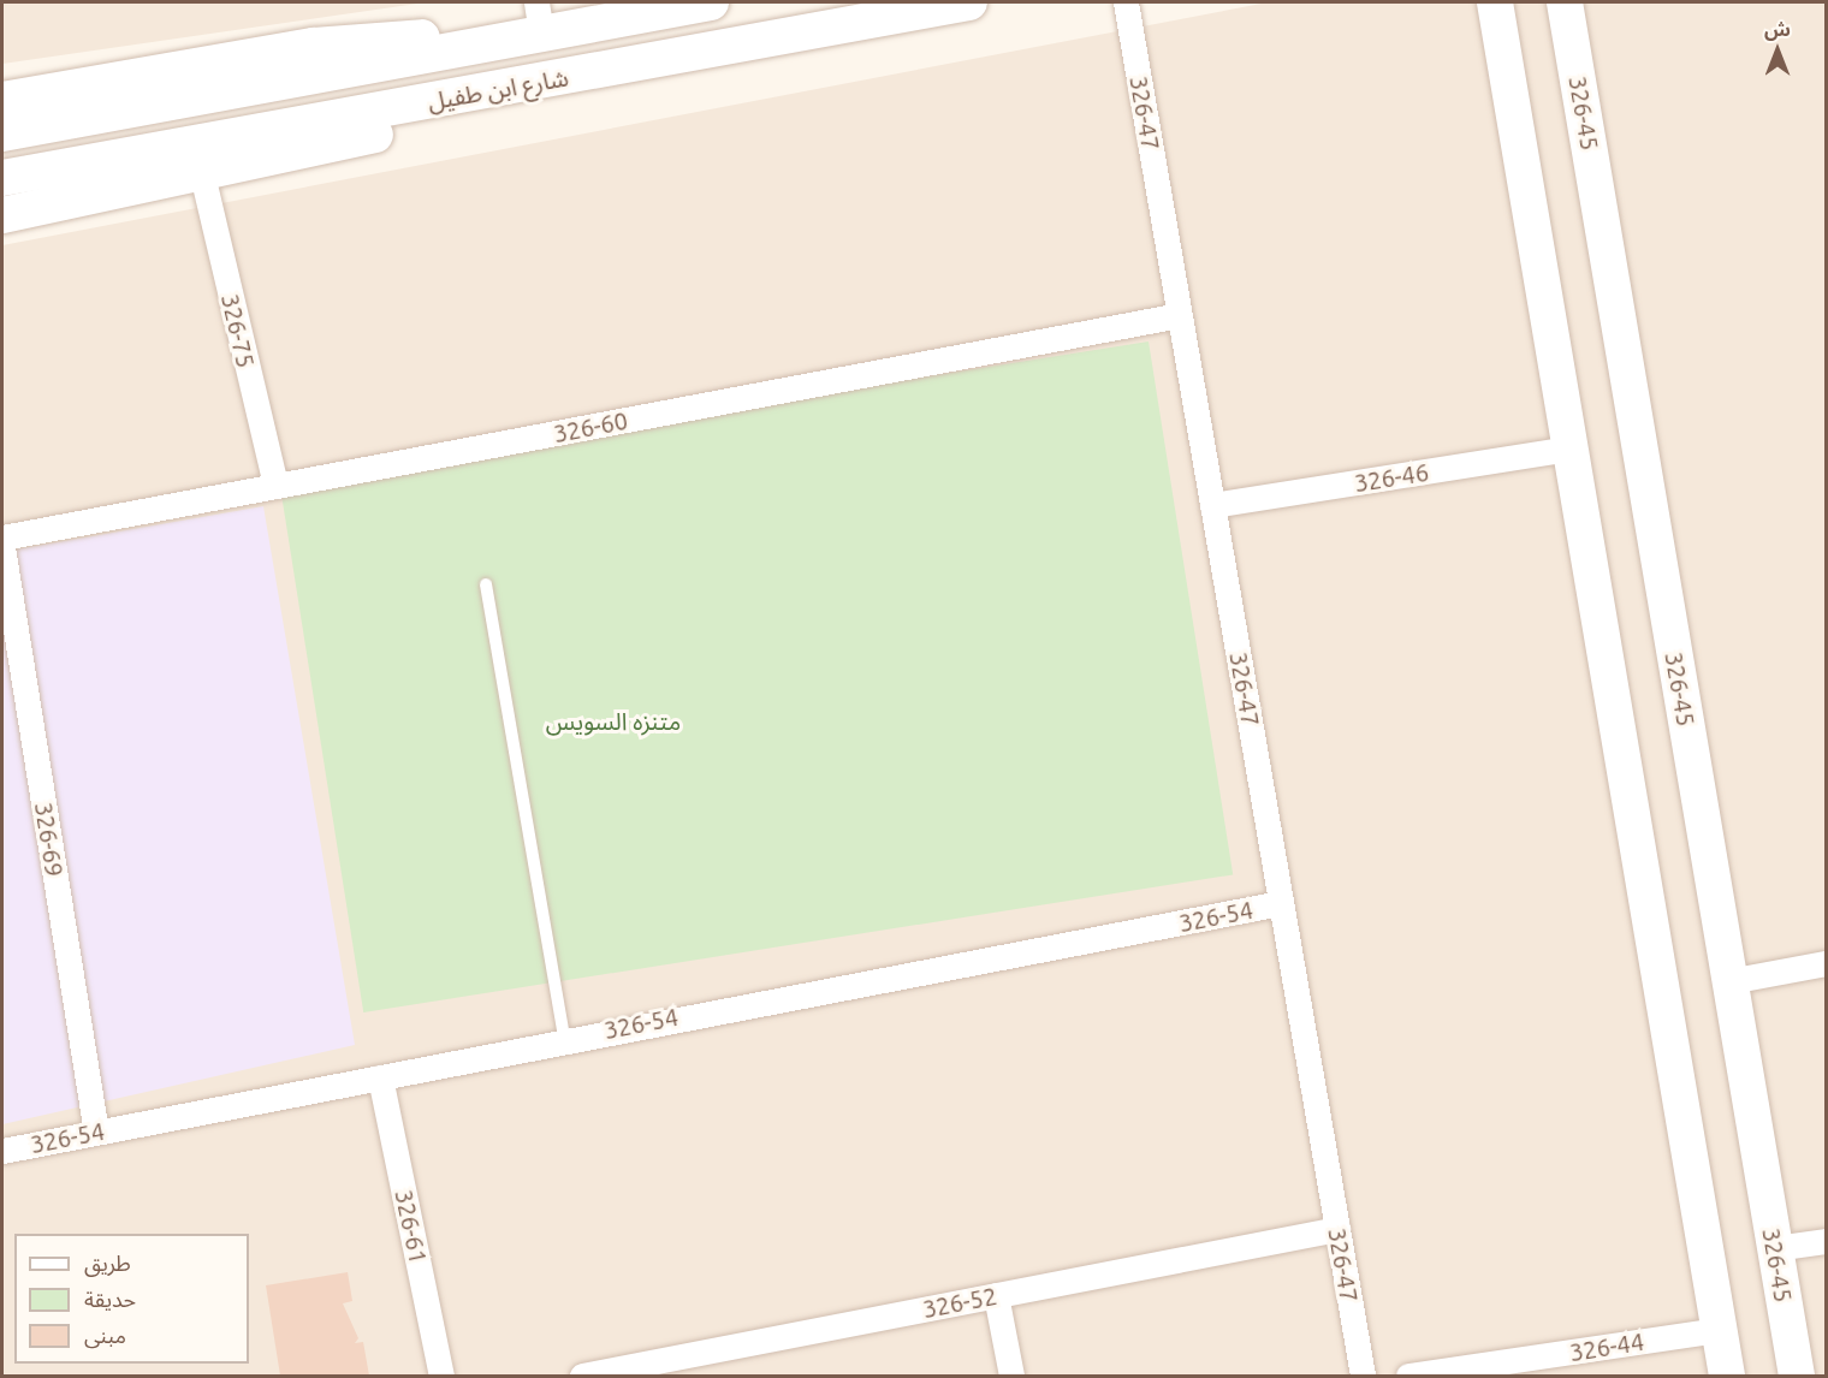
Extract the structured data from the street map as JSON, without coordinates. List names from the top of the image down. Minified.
{"streets":{"street":["شارع ابن طفيل","326-47","326-45","326-75","326-60","326-46","326-69","326-54","326-61","326-52","326-44"]},"crossings":[["326-47","326-60"],["326-47","326-46"],["326-47","326-54"],["326-47","326-52"],["326-75","326-60"],["326-69","326-54"],["326-54","326-61"]],"parks":["متنزه السويس"],"legend":["طريق","حديقة","مبنى"],"north":"top"}
